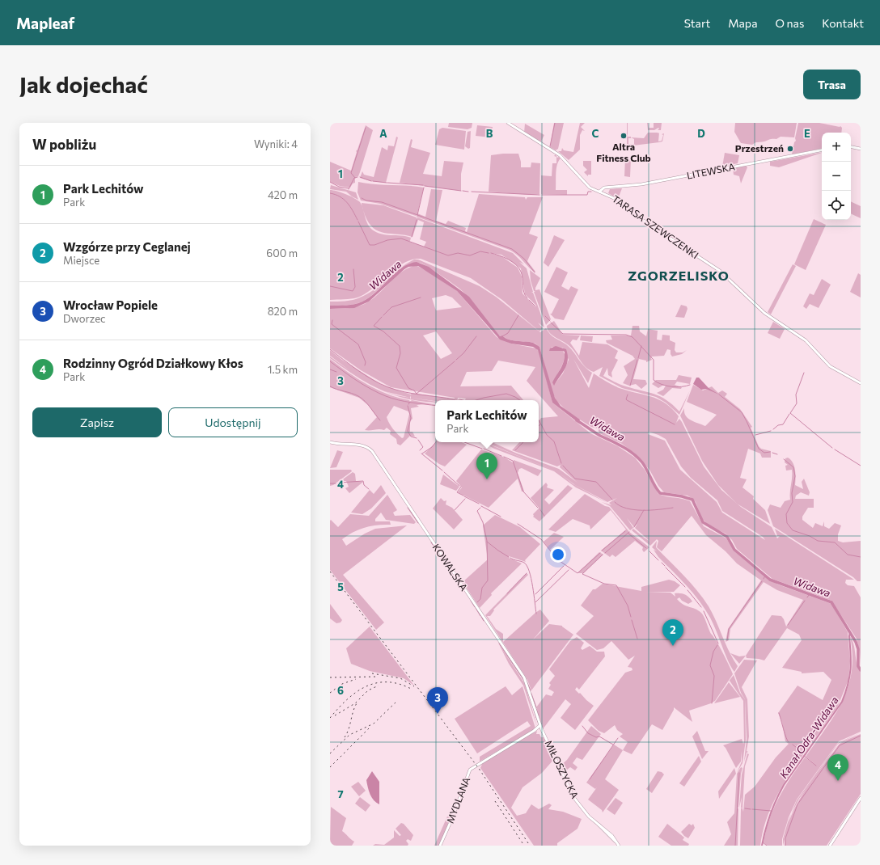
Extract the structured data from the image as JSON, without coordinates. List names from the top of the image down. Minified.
{"streets":{"street":["LITEWSKA","TARASA SZEWCZENKI","KOWALSKA","MIŁOSZYCKA","MYDLANA"]},"crossings":[["LITEWSKA","TARASA SZEWCZENKI"],["KOWALSKA","MIŁOSZYCKA"],["KOWALSKA","MYDLANA"],["MIŁOSZYCKA","MYDLANA"]],"districts":["ZGORZELISKO"],"water":["Widawa","Kanał Odra-Widawa"],"places":["Altra Fitness Club","Przestrzeń"],"page":{"header":"Mapleaf","nav":["Start","Mapa","O nas","Kontakt"],"buttons":["Trasa",["Zapisz","Udostępnij"]],"title":"Jak dojechać","heading":["W pobliżu","Wyniki: 4"],"map_buttons":["+","−"],"list":[{"mark":"1","name":"Park Lechitów","note":"Park","value":"420 m"},{"mark":"2","name":"Wzgórze przy Ceglanej","note":"Miejsce","value":"600 m"},{"mark":"3","name":"Wrocław Popiele","note":"Dworzec","value":"820 m"},{"mark":"4","name":"Rodzinny Ogród Działkowy Kłos","note":"Park","value":"1.5 km"}],"popup":["Park Lechitów","Park"],"pins":["1","2","3","4"]},"grid":{"columns":["A","B","C","D","E"],"rows":["1","2","3","4","5","6","7"]}}
